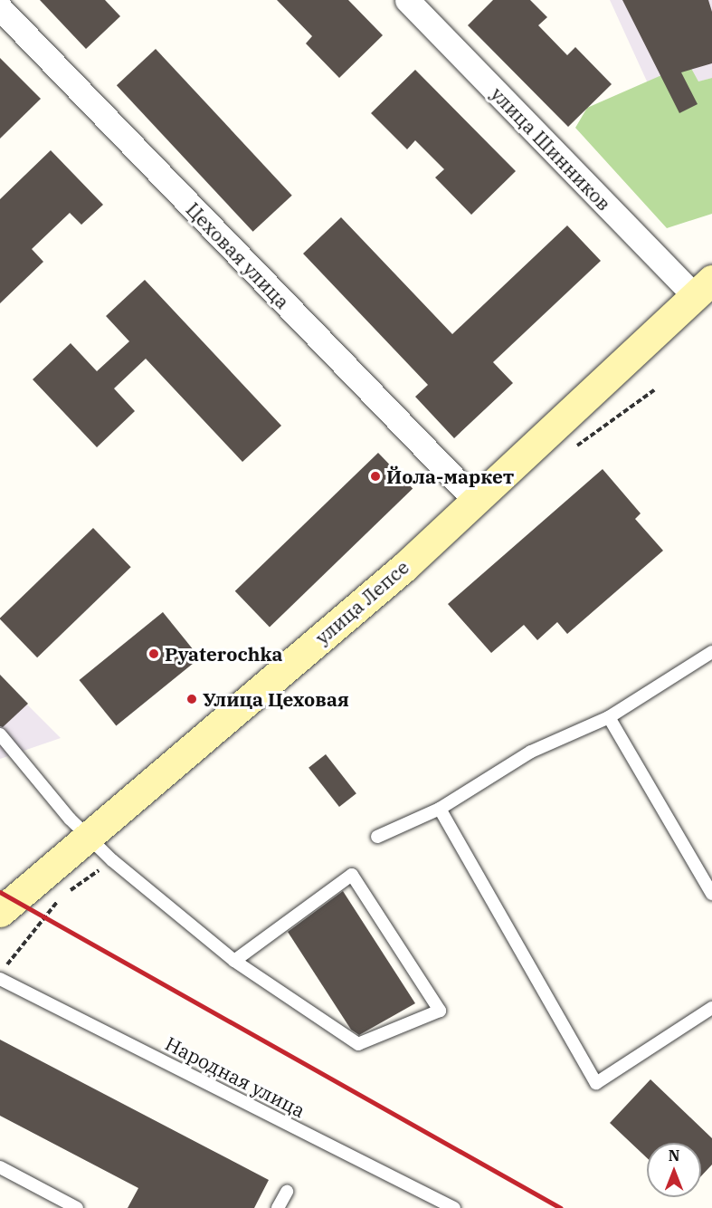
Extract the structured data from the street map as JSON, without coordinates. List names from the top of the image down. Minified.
{"streets":{"main road":["улица Лепсе"],"street":["улица Шинников","Цеховая улица"],"lane":["Народная улица"]},"crossings":[["улица Шинников","улица Лепсе"],["Цеховая улица","улица Лепсе"]],"places":["Йола-маркет","Pyaterochka","Улица Цеховая"],"north":"top"}
